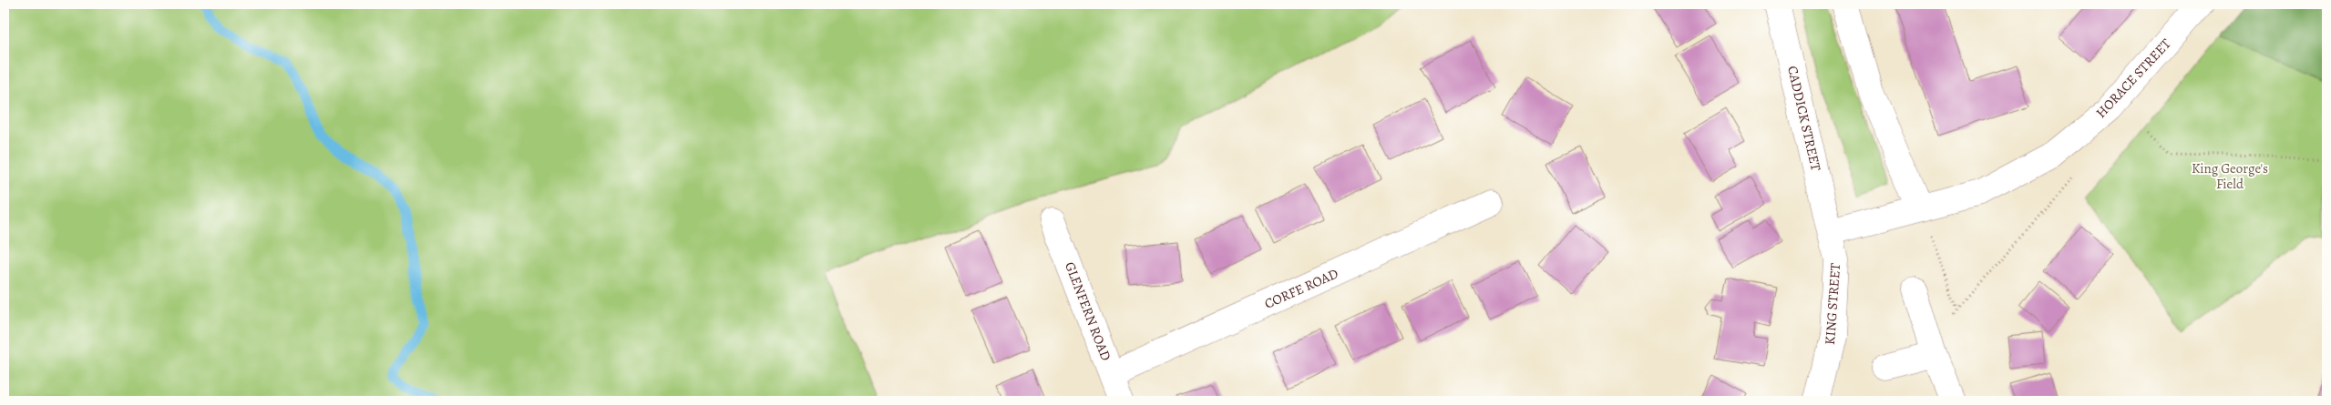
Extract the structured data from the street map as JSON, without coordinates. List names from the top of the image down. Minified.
{"streets":{"street":["HORACE STREET","CADDICK STREET","CORFE ROAD","KING STREET","GLENFERN ROAD"]},"crossings":[["HORACE STREET","CADDICK STREET"],["HORACE STREET","KING STREET"],["CADDICK STREET","KING STREET"],["CORFE ROAD","GLENFERN ROAD"]],"parks":["King George's Field"]}
